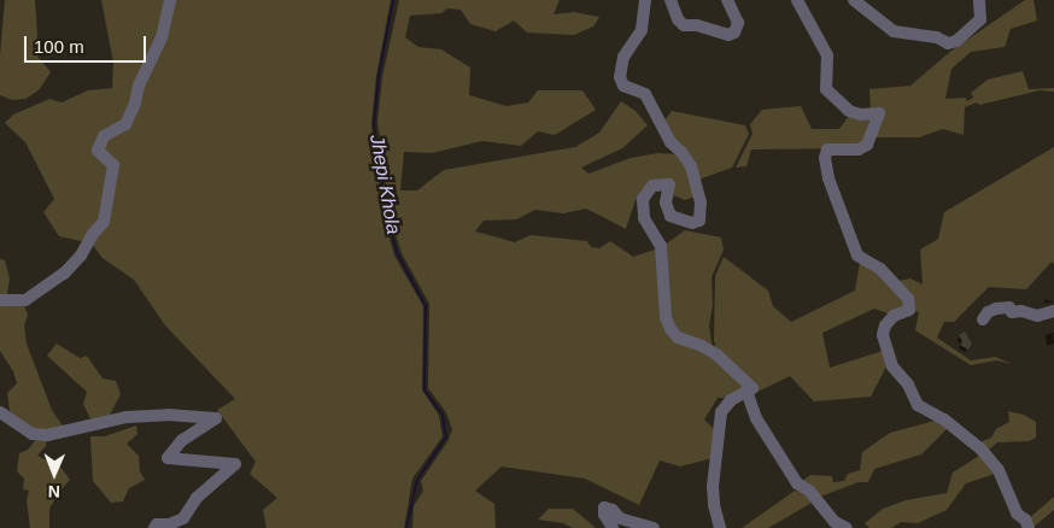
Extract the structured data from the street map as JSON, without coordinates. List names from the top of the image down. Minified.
{"water":["Jhepi Khola"],"scale_bar":"100 m","north":"bottom"}
